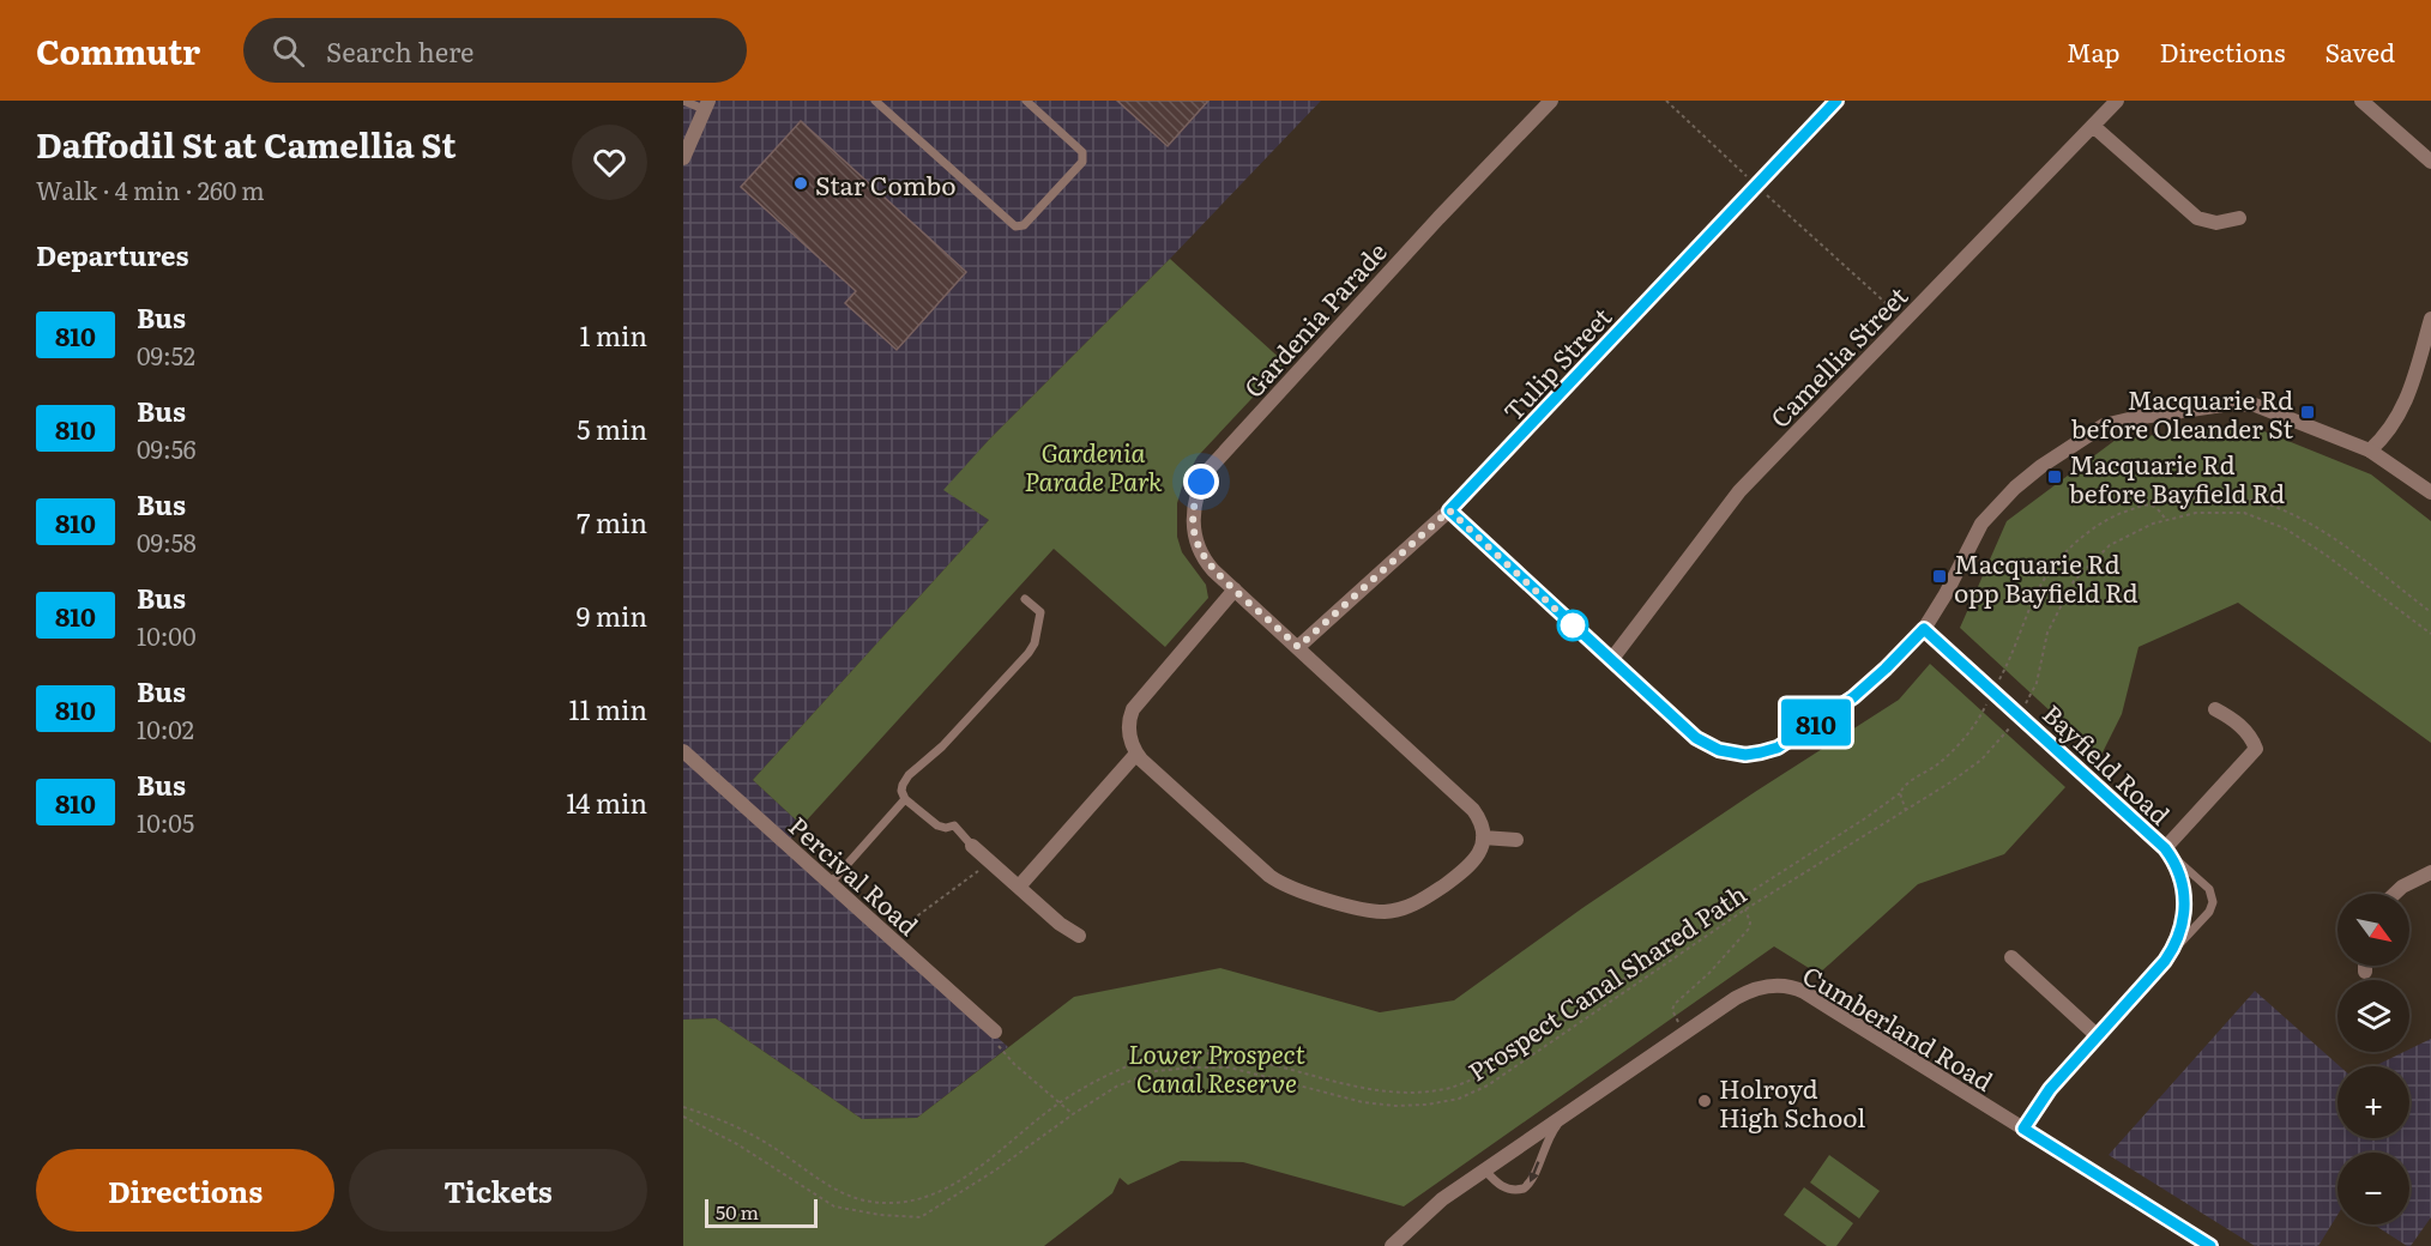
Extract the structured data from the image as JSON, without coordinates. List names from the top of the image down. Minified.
{"streets":{"street":["Gardenia Parade","Camellia Street","Tulip Street","Bayfield Road","Percival Road","Cumberland Road"],"path":["Prospect Canal Shared Path"]},"crossings":[["Gardenia Parade","Tulip Street"],["Bayfield Road","Cumberland Road"]],"parks":["Gardenia Parade Park","Lower Prospect Canal Reserve"],"places":{"other":["Star Combo","Holroyd High School"],"transit":["Macquarie Rd before Oleander St","Macquarie Rd before Bayfield Rd","Macquarie Rd opp Bayfield Rd"]},"lines":["bus line 810"],"scale_bar":"50 m","north":"bottom right","page":{"header":"Commutr","search":"Search here","nav":["Map","Directions","Saved"],"heading":[["Daffodil St at Camellia St","Walk · 4 min · 260 m"],"Departures"],"on_map":"810","list":[{"mark":"810","name":"Bus","note":"09:52","value":"1 min"},{"mark":"810","name":"Bus","note":"09:56","value":"5 min"},{"mark":"810","name":"Bus","note":"09:58","value":"7 min"},{"mark":"810","name":"Bus","note":"10:00","value":"9 min"},{"mark":"810","name":"Bus","note":"10:02","value":"11 min"},{"mark":"810","name":"Bus","note":"10:05","value":"14 min"}],"map_buttons":["+","−"],"buttons":["Directions","Tickets"],"scale":"50 m"}}
